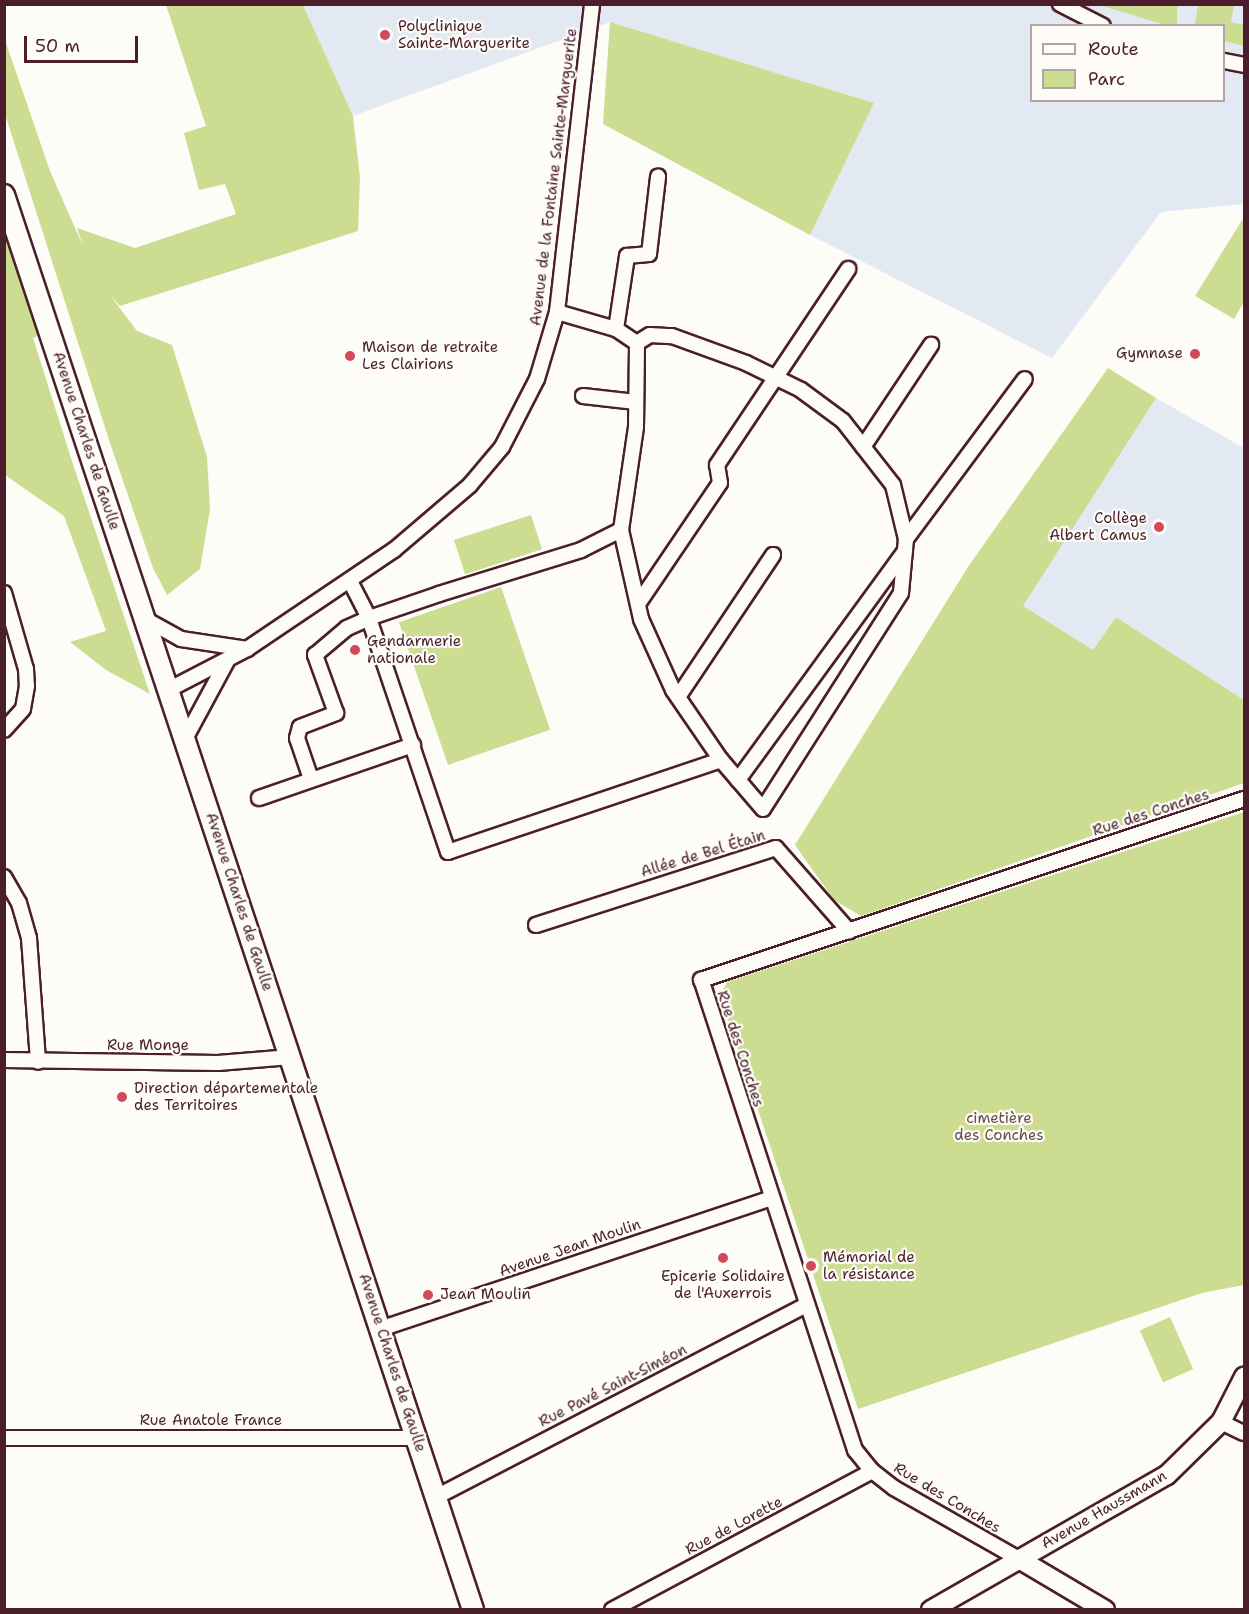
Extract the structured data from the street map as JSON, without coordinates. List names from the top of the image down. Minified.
{"streets":{"main road":["Avenue Charles de Gaulle"],"street":["Avenue de la Fontaine Sainte-Marguerite","Rue des Conches","Allée de Bel Étain","Rue Monge","Avenue Jean Moulin","Rue Pavé Saint-Siméon","Rue Anatole France","Avenue Haussmann","Rue de Lorette"]},"crossings":[["Avenue de la Fontaine Sainte-Marguerite","Avenue Charles de Gaulle"],["Avenue Charles de Gaulle","Rue Monge"],["Avenue Charles de Gaulle","Avenue Jean Moulin"],["Avenue Charles de Gaulle","Rue Pavé Saint-Siméon"],["Avenue Charles de Gaulle","Rue Anatole France"],["Rue des Conches","Allée de Bel Étain"],["Rue des Conches","Avenue Jean Moulin"],["Rue des Conches","Rue Pavé Saint-Siméon"],["Rue des Conches","Avenue Haussmann"],["Rue des Conches","Rue de Lorette"]],"parks":["cimetière des Conches"],"places":["Polyclinique Sainte-Marguerite","Gymnase","Maison de retraite Les Clairions","Collège Albert Camus","Gendarmerie nationale","Direction départementale des Territoires","Epicerie Solidaire de l'Auxerrois","Mémorial de la résistance","Jean Moulin"],"legend":["Route","Parc"],"scale_bar":"50 m"}
